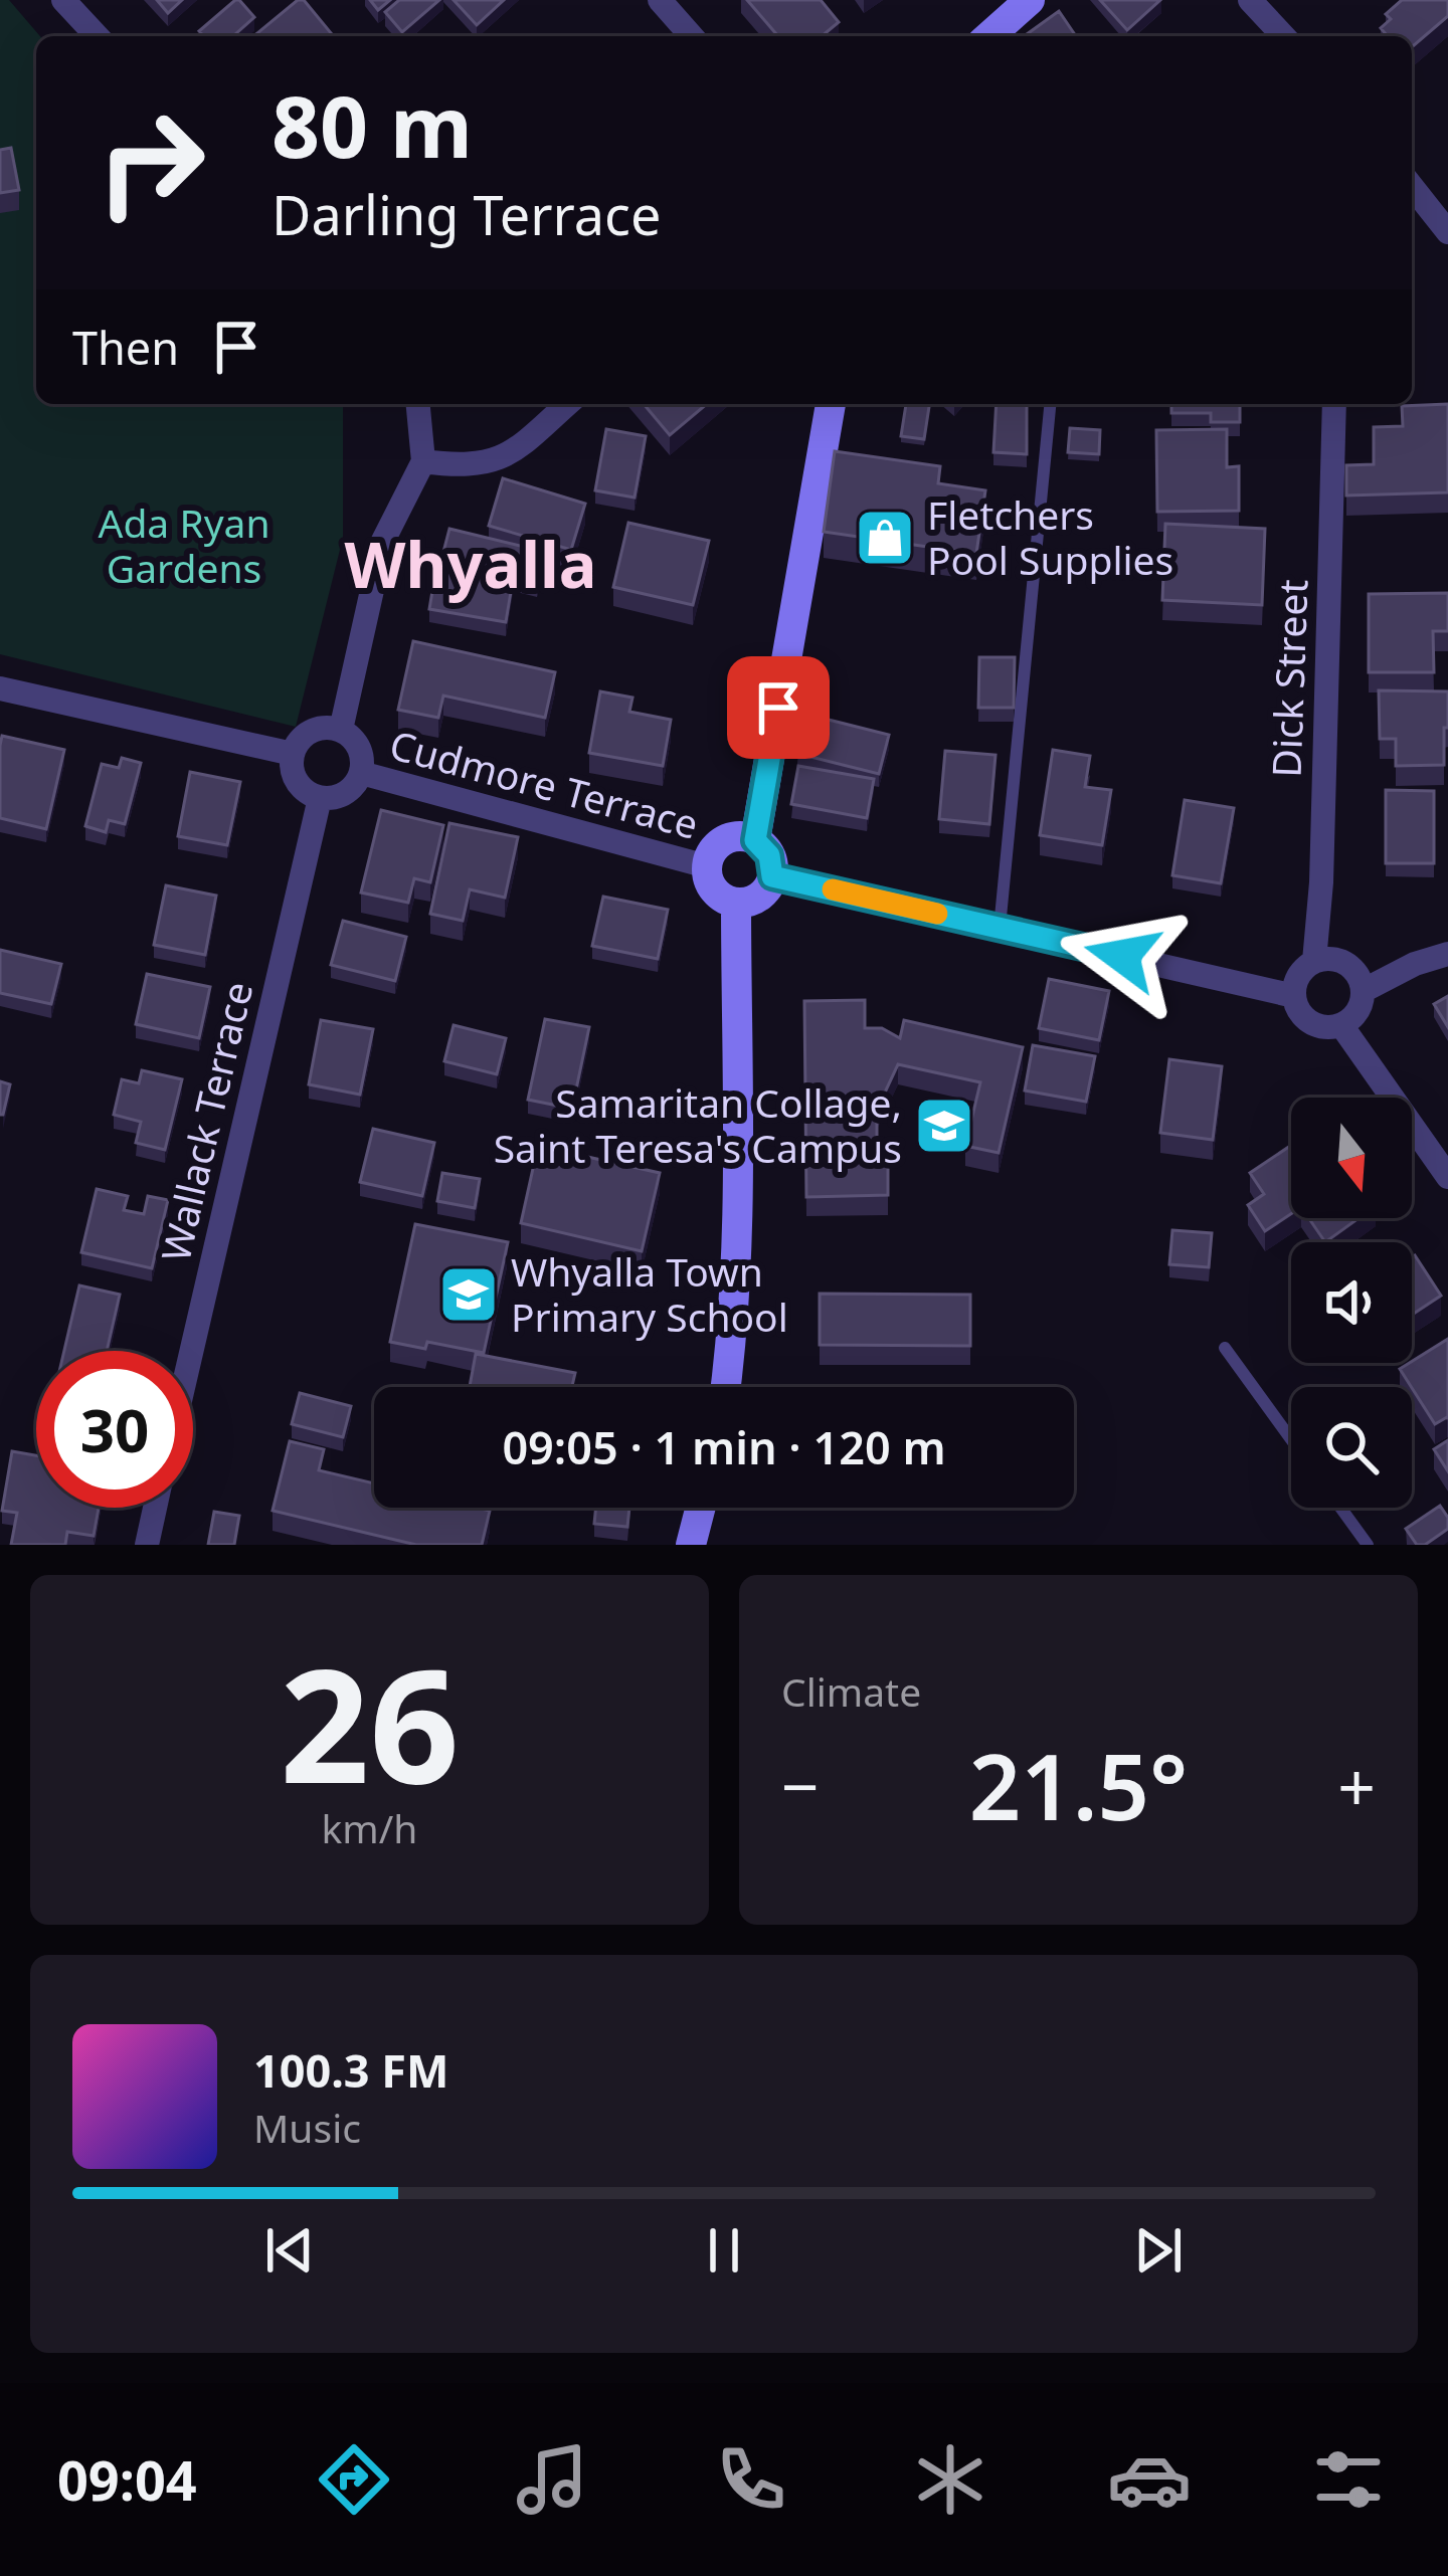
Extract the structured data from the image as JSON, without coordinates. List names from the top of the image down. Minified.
{"streets":{"street":["Dick Street","Cudmore Terrace","Wallack Terrace"]},"crossings":[["Cudmore Terrace","Wallack Terrace"]],"districts":["Whyalla"],"parks":["Ada Ryan Gardens"],"places":{"shop":["Fletchers Pool Supplies"],"school or university":["Samaritan Collage, Saint Teresa's Campus","Whyalla Town Primary School"]},"north":"bottom","page":{"turn":["80 m","Darling Terrace"],"then":"Then","limit":"30","trip":"09:05 · 1 min · 120 m","tile":[["26","km/h"],"Climate"],"heat":["−","21.5°","+"],"song":["100.3 FM","Music"],"tabs":"09:04"}}
